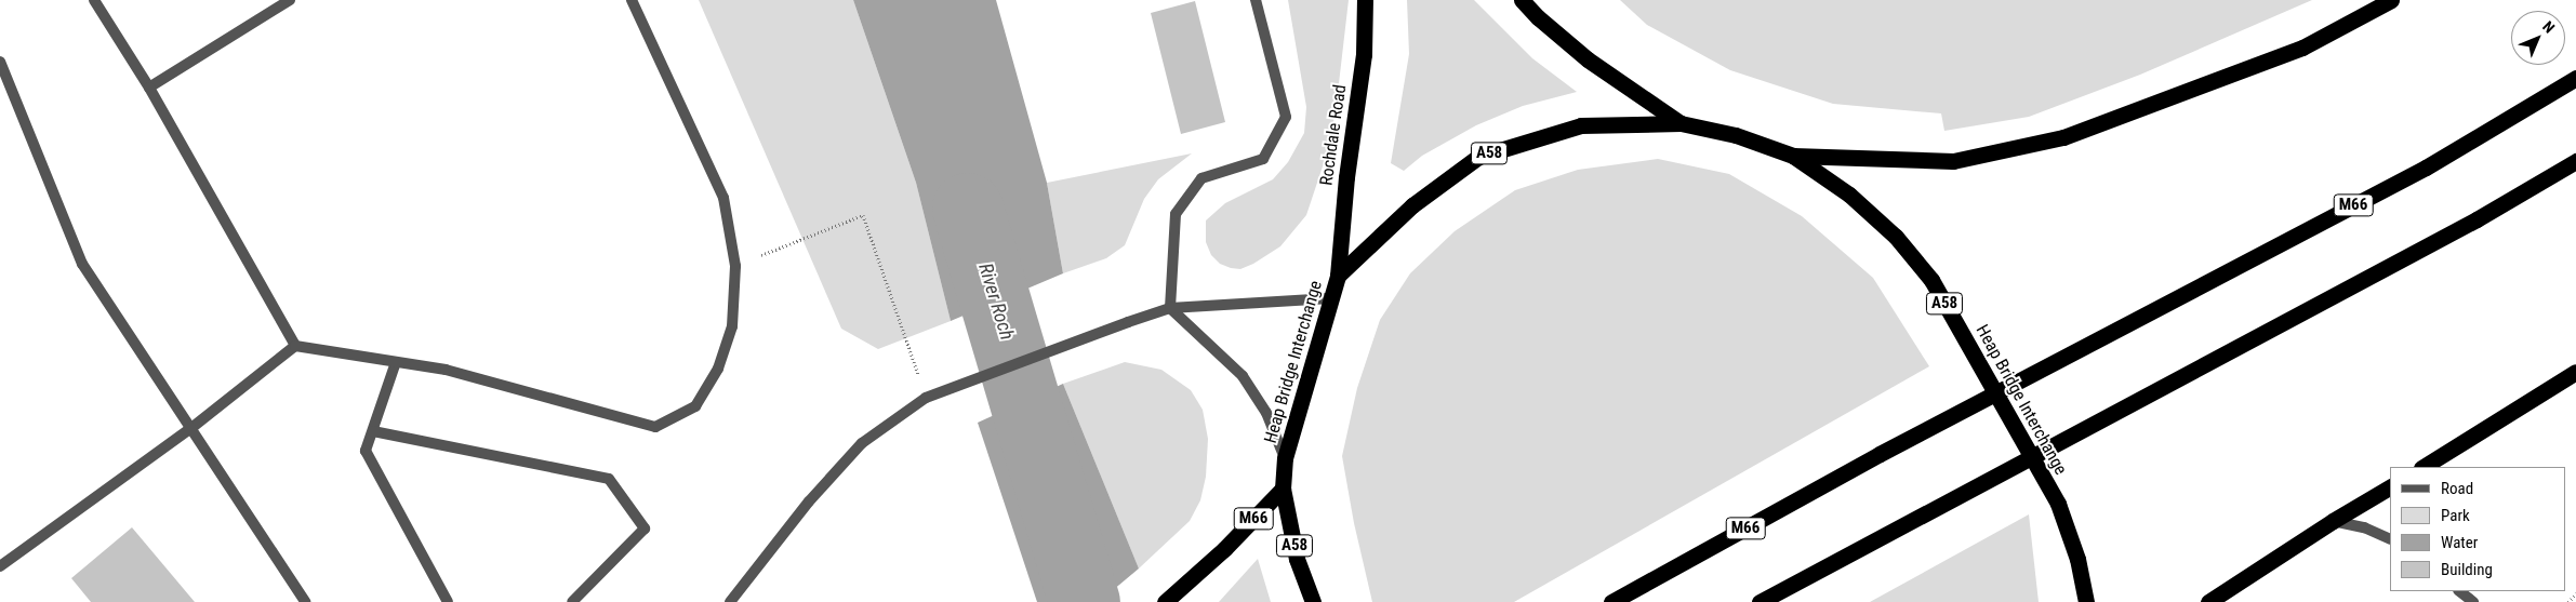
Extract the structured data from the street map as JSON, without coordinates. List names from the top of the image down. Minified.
{"streets":{"highway":["Rochdale Road","A58","M66","Heap Bridge Interchange"]},"crossings":[["Rochdale Road","Heap Bridge Interchange"],["A58","Heap Bridge Interchange"],["M66","Heap Bridge Interchange"]],"water":["River Roch"],"legend":["Road","Park","Water","Building"],"north":"top right"}
